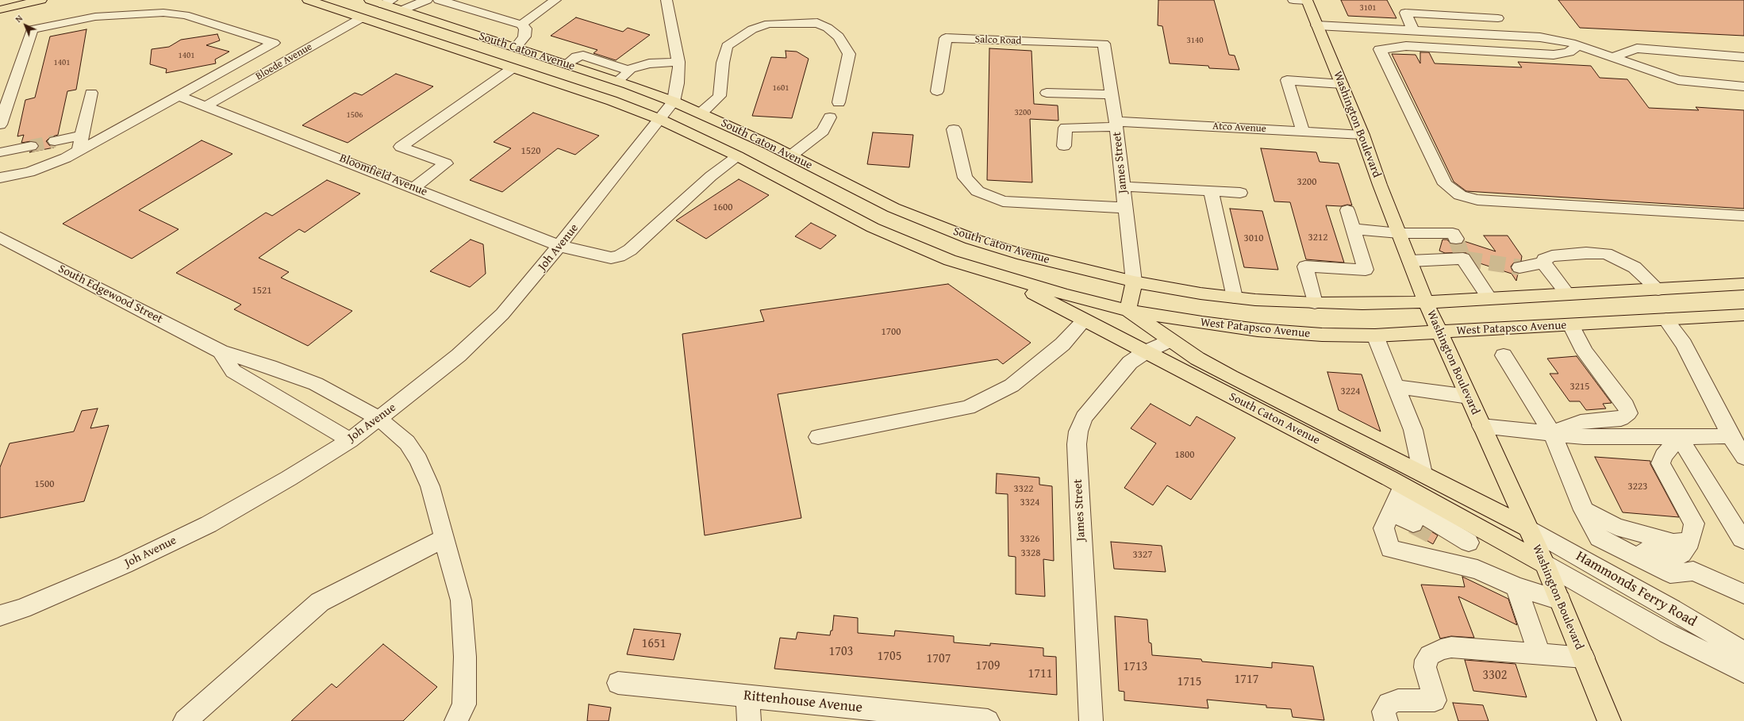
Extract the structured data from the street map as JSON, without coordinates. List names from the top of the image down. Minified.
{"streets":{"main road":["South Caton Avenue","Washington Boulevard","West Patapsco Avenue"],"street":["Salco Road","Bloede Avenue","Atco Avenue","James Street","Bloomfield Avenue","Joh Avenue","South Edgewood Street","Hammonds Ferry Road","Rittenhouse Avenue"]},"crossings":[["Salco Road","James Street"],["South Caton Avenue","Bloede Avenue"],["South Caton Avenue","Washington Boulevard"],["South Caton Avenue","James Street"],["South Caton Avenue","Bloomfield Avenue"],["South Caton Avenue","Joh Avenue"],["South Caton Avenue","West Patapsco Avenue"],["South Caton Avenue","Hammonds Ferry Road"],["Bloede Avenue","Bloomfield Avenue"],["Washington Boulevard","Atco Avenue"],["Washington Boulevard","West Patapsco Avenue"],["Washington Boulevard","Hammonds Ferry Road"],["Atco Avenue","James Street"],["Bloomfield Avenue","Joh Avenue"],["Joh Avenue","South Edgewood Street"]],"house_numbers":["3101","3140","1401","1401","1601","3200","1506","1520","3200","1600","3212","3010","1521","1700","3215","3224","1800","1500","3223","3322","3324","3326","3328","3327","1651","1703","1705","1707","1709","1713","1711","3302","1717","1715"],"north":"top left"}
